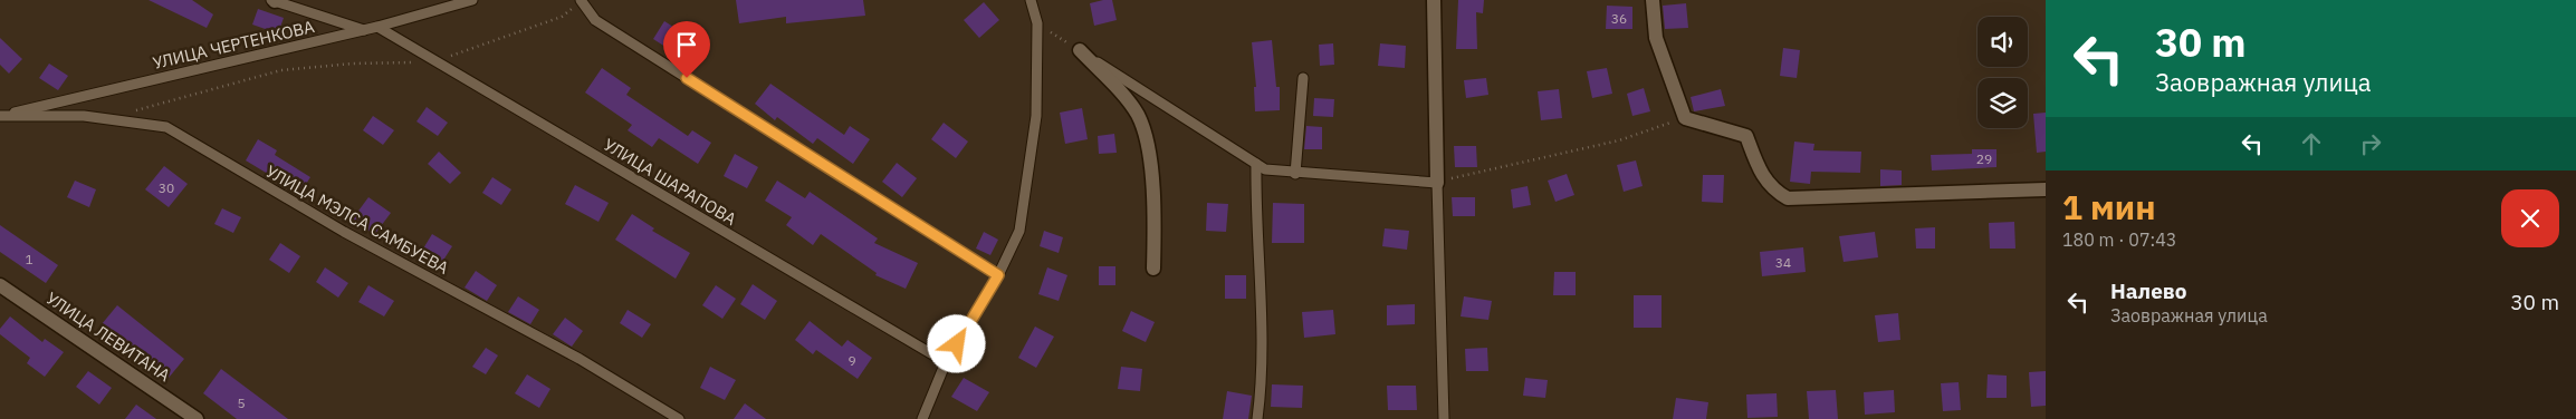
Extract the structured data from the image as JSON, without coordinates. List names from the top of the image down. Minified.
{"streets":{"street":["УЛИЦА ЛЕВИТАНА"],"lane":["УЛИЦА ЧЕРТЕНКОВА","УЛИЦА ШАРАПОВА","УЛИЦА МЭЛСА САМБУЕВА"]},"crossings":[["УЛИЦА ЧЕРТЕНКОВА","УЛИЦА ШАРАПОВА"],["УЛИЦА ЧЕРТЕНКОВА","УЛИЦА МЭЛСА САМБУЕВА"]],"house_numbers":["36","29","30","1","34","9","5"],"page":{"turn":["30 m","Заовражная улица"],"heading":["1 мин","180 m · 07:43"],"list":[{"name":"Налево","note":"Заовражная улица","value":"30 m"}]}}
